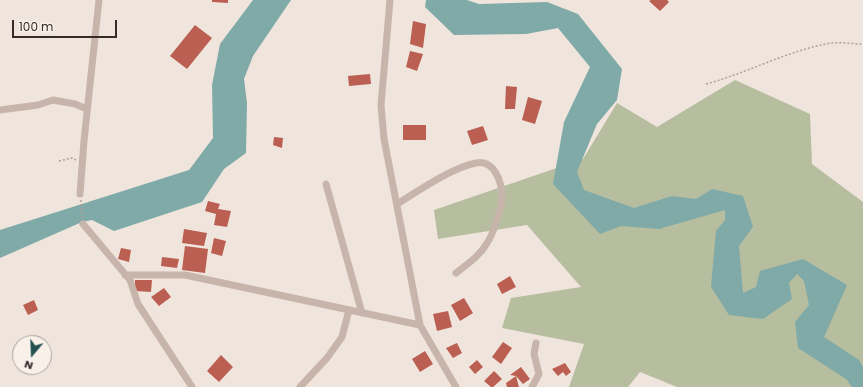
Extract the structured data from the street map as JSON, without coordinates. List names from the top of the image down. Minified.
{"scale_bar":"100 m","north":"bottom"}
